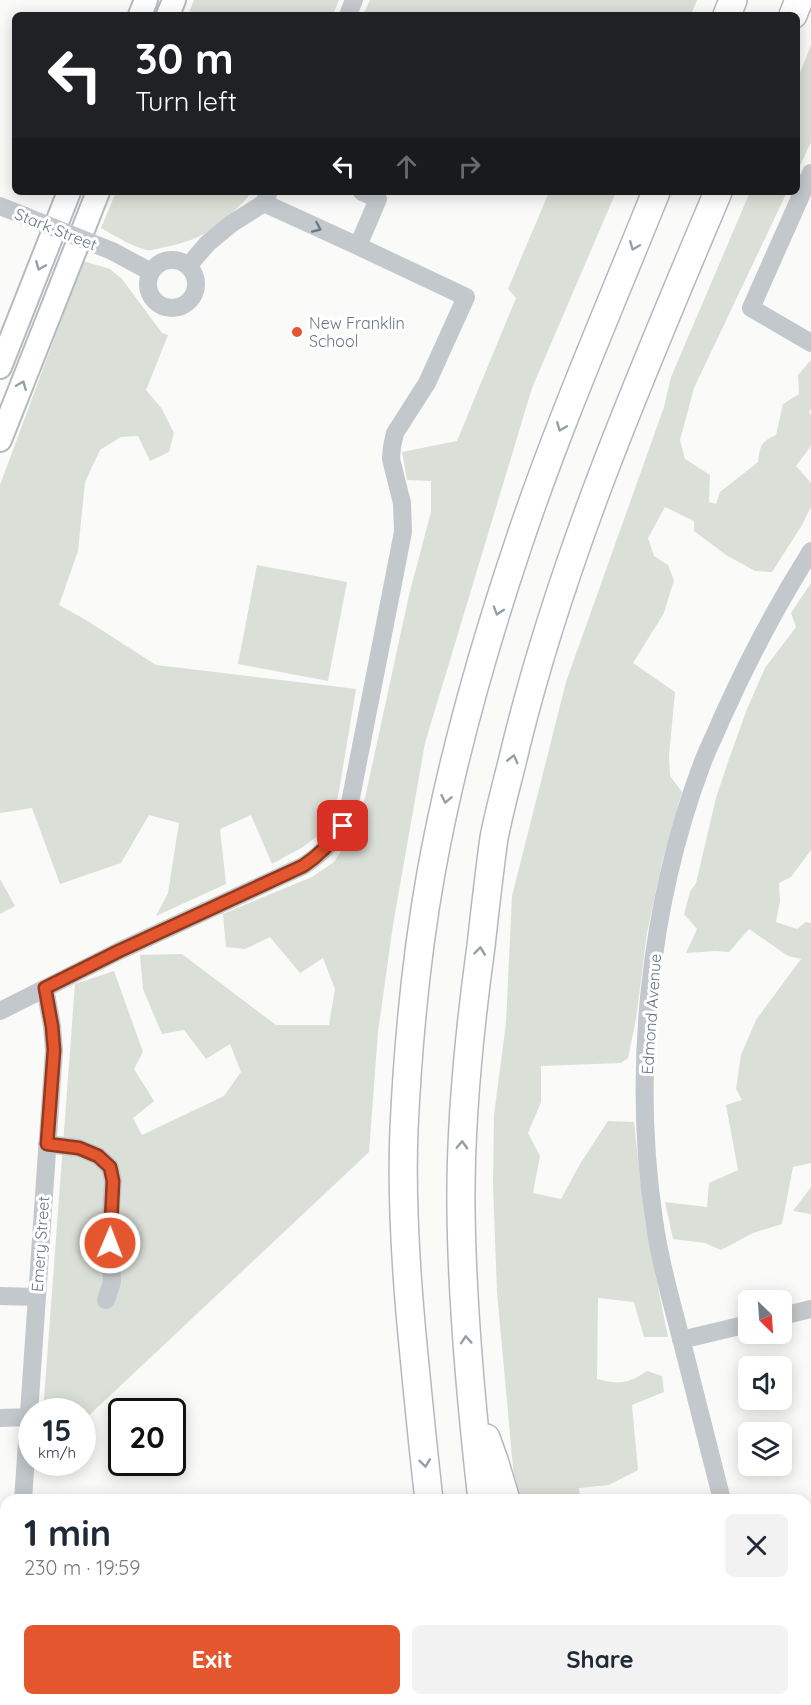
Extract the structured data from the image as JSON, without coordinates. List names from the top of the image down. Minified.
{"streets":{"street":["Stark Street","Edmond Avenue","Emery Street"]},"places":["New Franklin School"],"north":"bottom right","page":{"turn":["30 m","Turn left"],"speed":"15 km/h","limit":"20","heading":["1 min","230 m · 19:59"],"buttons":["Exit","Share"]}}
